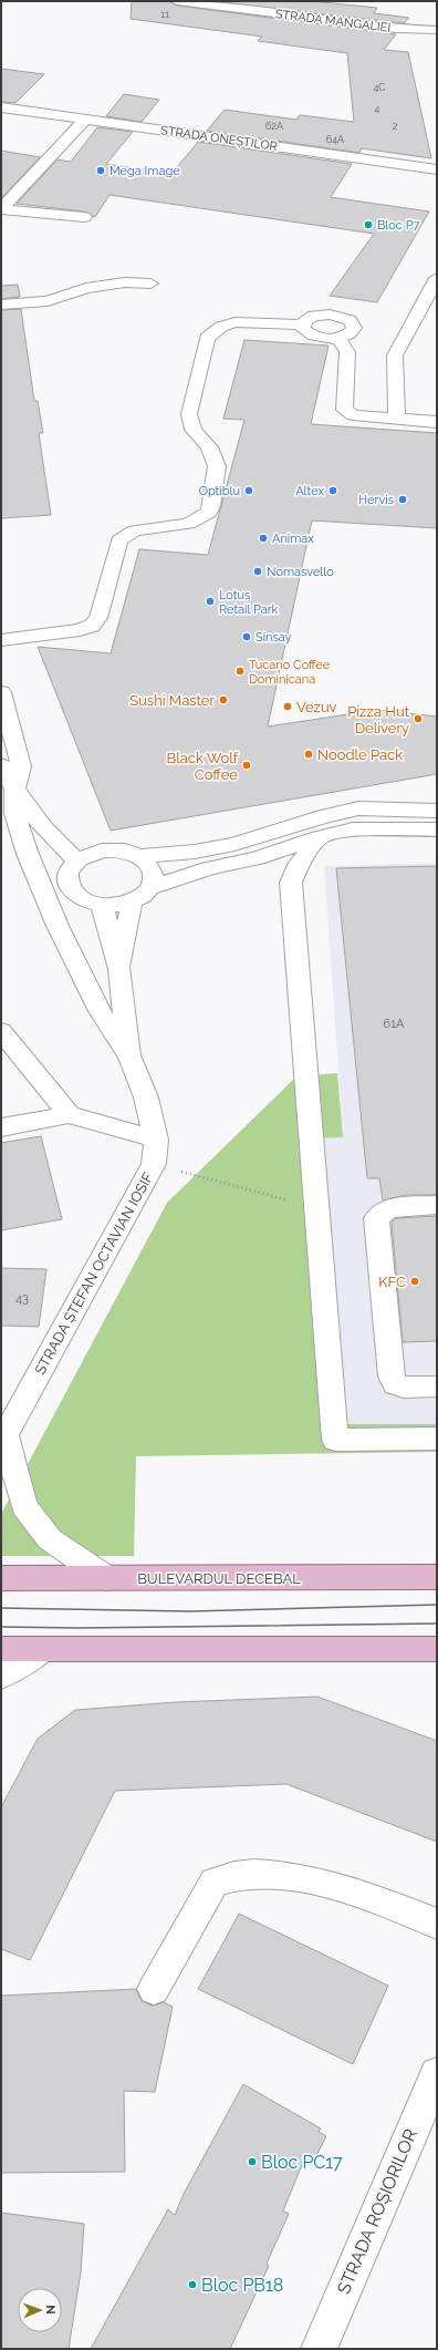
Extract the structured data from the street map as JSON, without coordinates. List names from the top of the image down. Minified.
{"streets":{"main road":["BULEVARDUL DECEBAL"],"street":["STRADA MANGALIEI","STRADA ONEȘTILOR","STRADA ȘTEFAN OCTAVIAN IOSIF","STRADA ROȘIORILOR"]},"crossings":[["STRADA ȘTEFAN OCTAVIAN IOSIF","BULEVARDUL DECEBAL"]],"places":["Mega Image","Bloc P7","Optiblu","Altex","Hervis","Animax","Nomasvello","Lotus Retail Park","Sinsay","Tucano Coffee Dominicana","Sushi Master","Vezuv","Pizza Hut Delivery","Noodle Pack","Black Wolf Coffee","KFC","Bloc PC17","Bloc PB18"],"house_numbers":["11","4C","4","62A","2","64A","61A","43"],"north":"right"}
